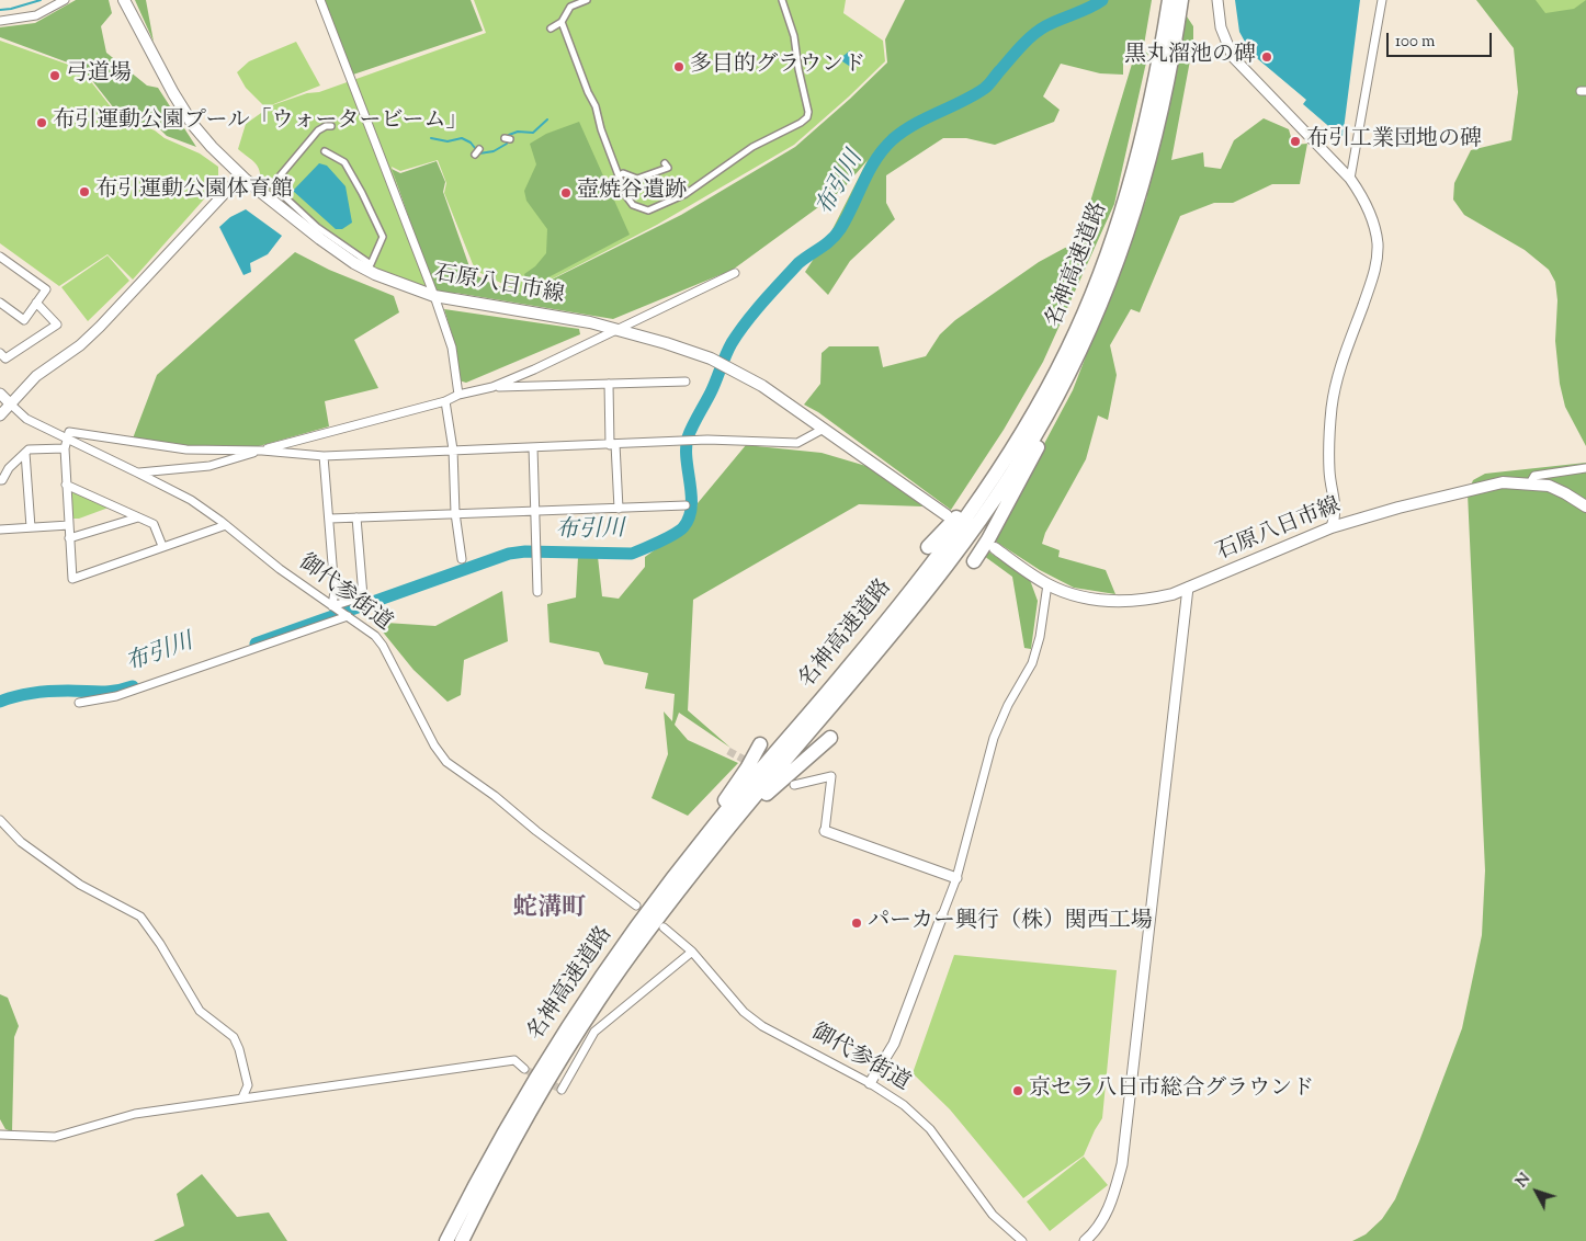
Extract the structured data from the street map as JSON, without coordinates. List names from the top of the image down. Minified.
{"streets":{"highway":["名神高速道路"],"main road":["石原八日市線"],"street":["御代参街道"]},"districts":["蛇溝町"],"water":["布引川"],"places":["黒丸溜池の碑","多目的グラウンド","弓道場","布引運動公園プール「ウォータービーム」","布引工業団地の碑","布引運動公園体育館","壺焼谷遺跡","パーカー興行（株）関西工場","京セラ八日市総合グラウンド"],"scale_bar":"100 m","north":"top left"}
